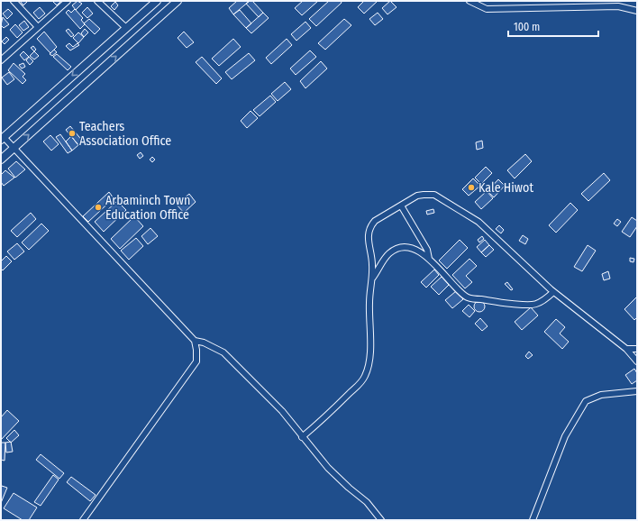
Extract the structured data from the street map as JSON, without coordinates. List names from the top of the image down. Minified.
{"places":["Teachers Association Office","Kale Hiwot","Arbaminch Town Education Office"],"scale_bar":"100 m"}
